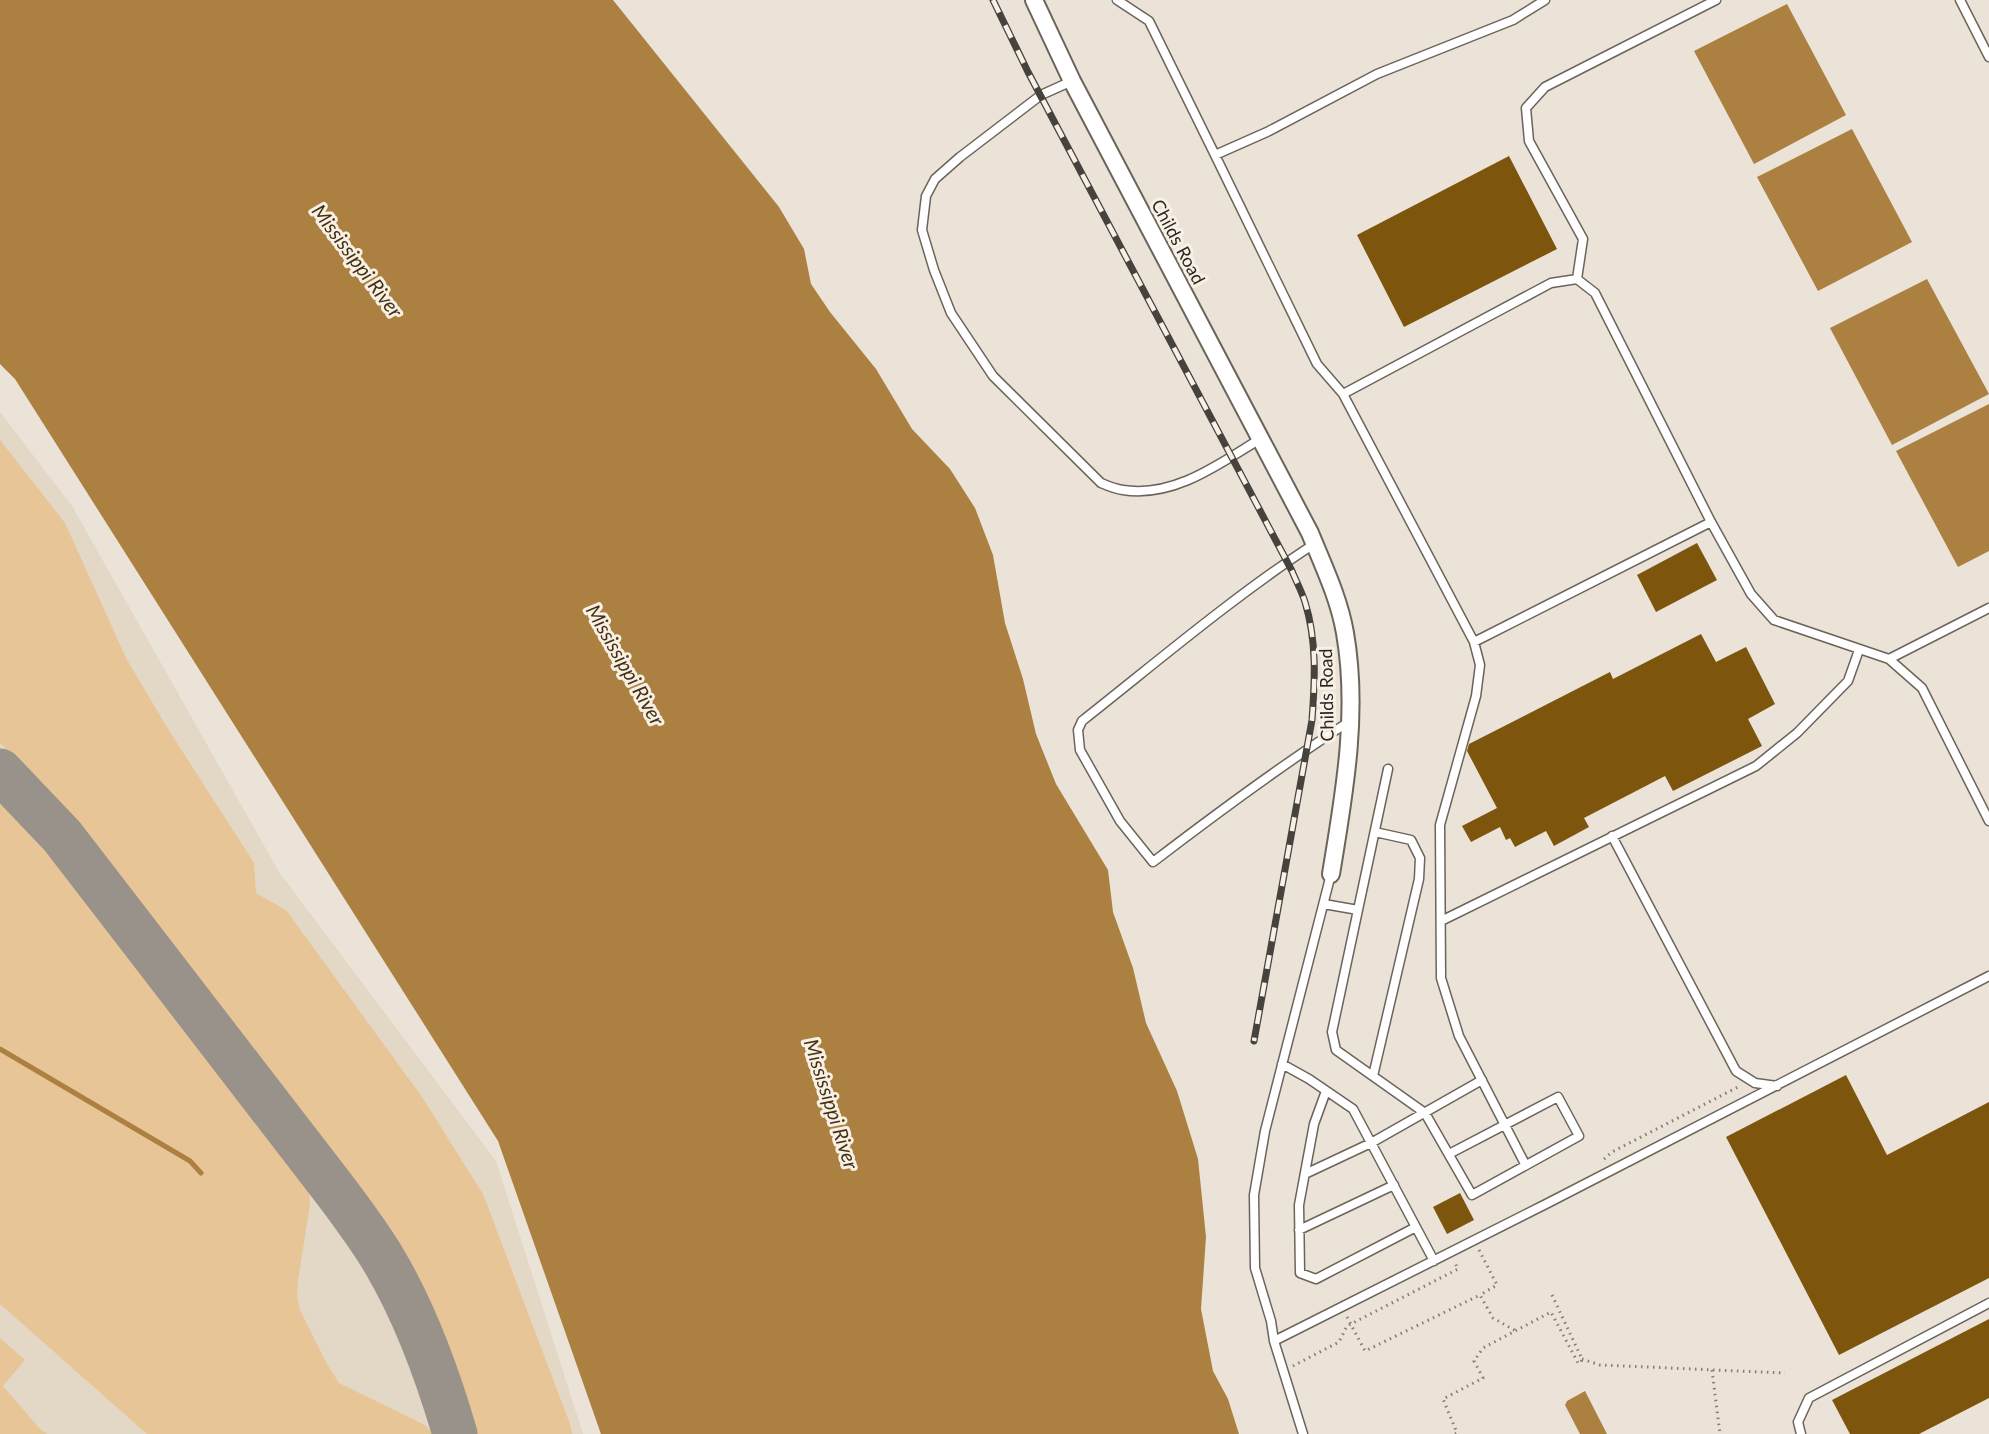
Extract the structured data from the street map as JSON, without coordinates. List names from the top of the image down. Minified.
{"streets":{"street":["Childs Road"]},"water":["Mississippi River"]}
